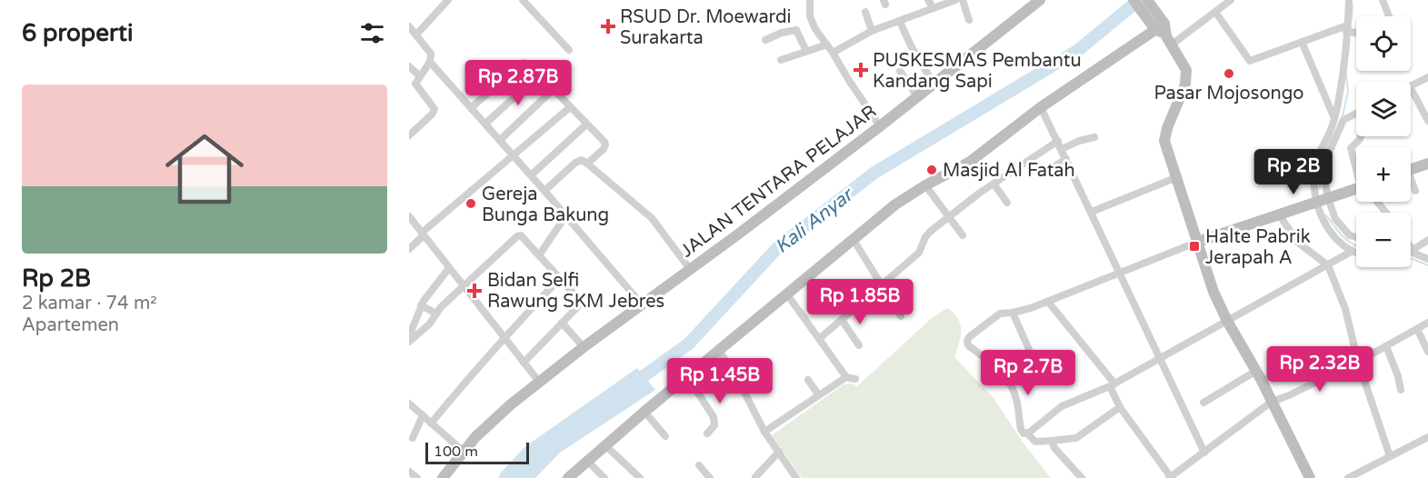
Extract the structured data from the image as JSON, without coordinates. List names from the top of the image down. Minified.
{"streets":{"main road":["JALAN TENTARA PELAJAR"]},"water":["Kali Anyar"],"places":{"health":["RSUD Dr. Moewardi Surakarta","PUSKESMAS Pembantu Kandang Sapi","Bidan Selfi Rawung SKM Jebres"],"other":["Pasar Mojosongo","Masjid Al Fatah","Gereja Bunga Bakung"],"transit":["Halte Pabrik Jerapah A"]},"scale_bar":"100 m","page":{"heading":"6 properti","map_buttons":["+","−"],"price":["Rp 2.87B","Rp 2B","Rp 1.85B","Rp 2.32B","Rp 2.7B","Rp 1.45B"],"list":[{"name":"Rp 2B","note":"2 kamar · 74 m² · Apartemen"}],"scale":"100 m"}}
